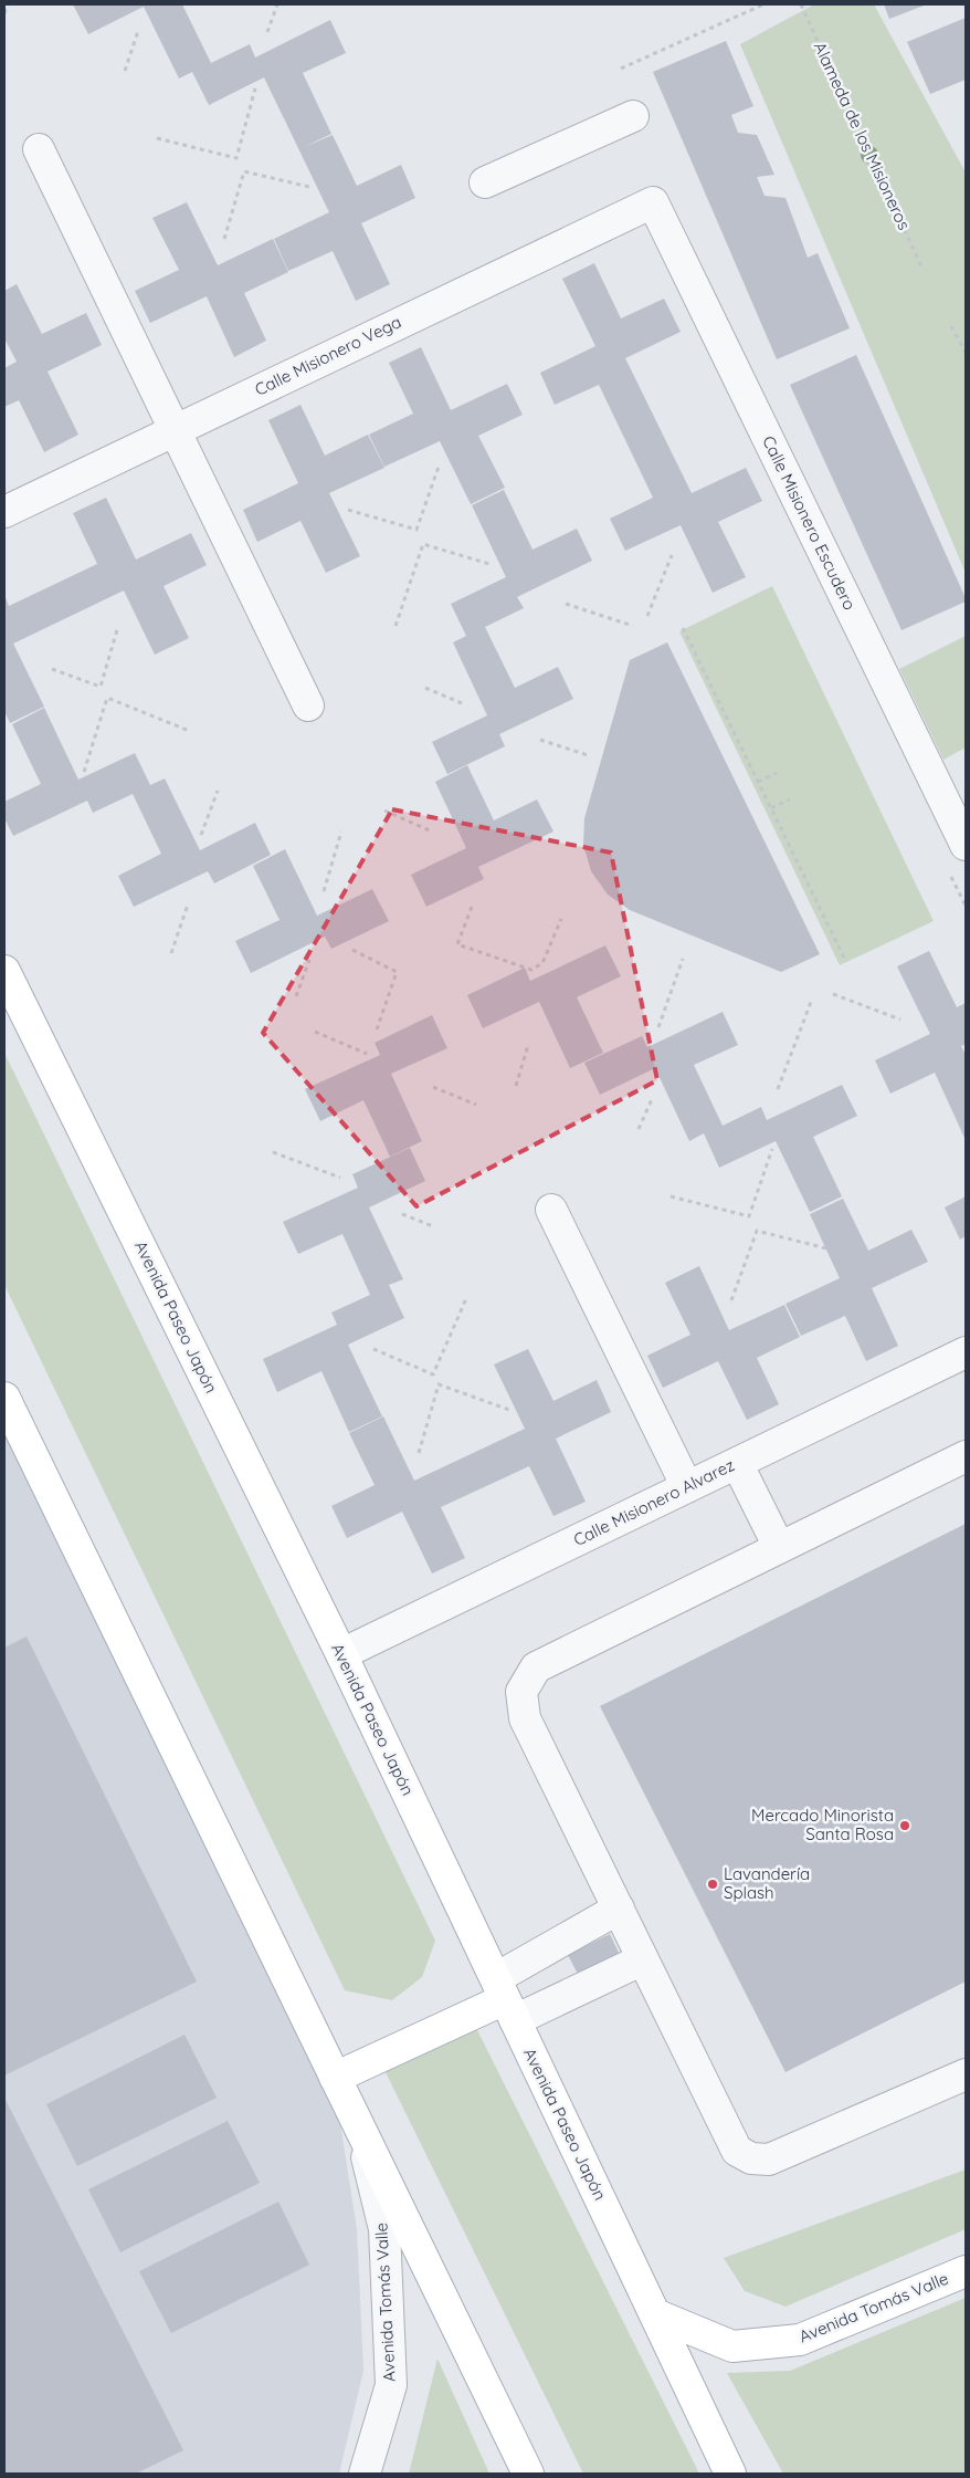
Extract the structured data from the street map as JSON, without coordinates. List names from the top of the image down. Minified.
{"streets":{"main road":["Avenida Paseo Japón","Avenida Tomás Valle"],"street":["Calle Misionero Vega","Calle Misionero Escudero","Calle Misionero Alvarez"],"path":["Alameda de los Misioneros"]},"crossings":[["Calle Misionero Vega","Calle Misionero Escudero"],["Avenida Paseo Japón","Calle Misionero Alvarez"],["Avenida Paseo Japón","Avenida Tomás Valle"]],"places":["Mercado Minorista Santa Rosa","Lavandería Splash"]}
